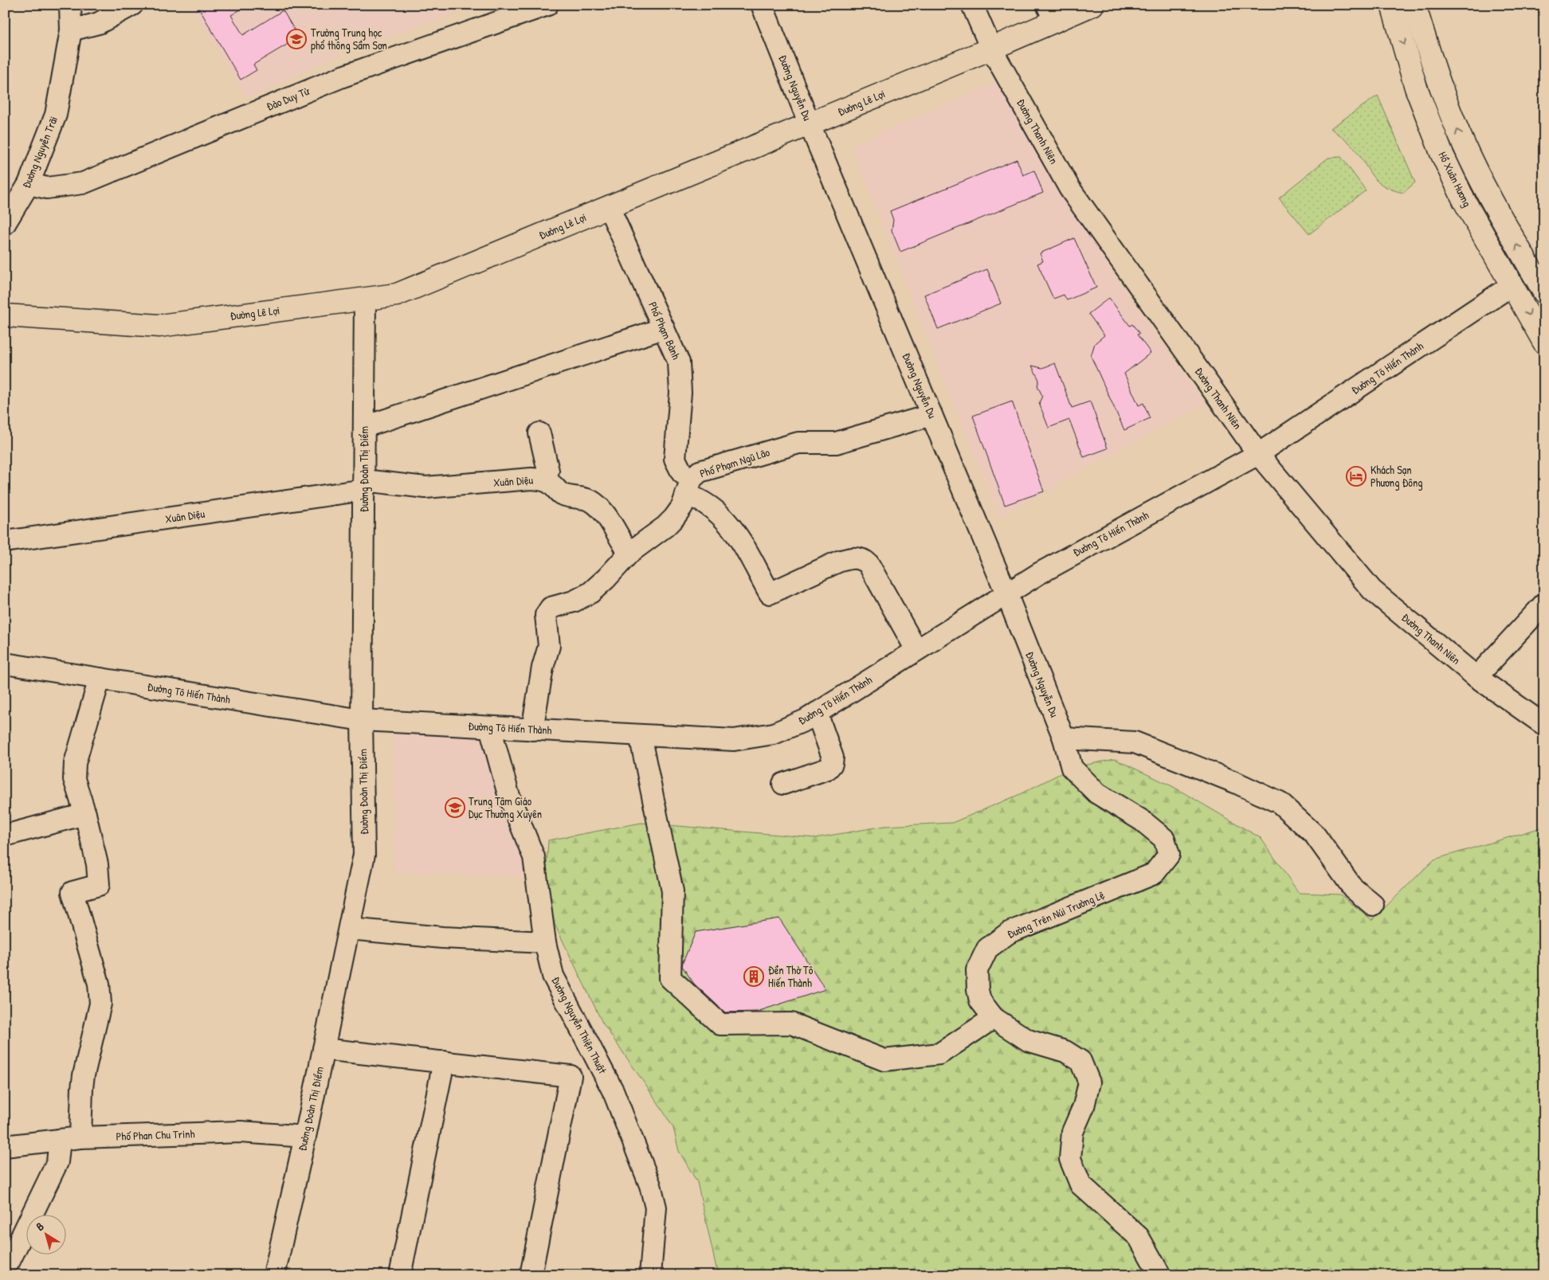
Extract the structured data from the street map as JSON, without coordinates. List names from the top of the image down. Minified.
{"streets":{"main road":["Đường Lê Lợi","Hồ Xuân Hương"],"street":["Đường Nguyễn Du","Đào Duy Từ","Đường Thanh Niên","Đường Nguyễn Trãi","Phố Phạm Bành","Đường Tô Hiến Thành","Phố Phạm Ngũ Lão","Đường Đoàn Thị Điểm","Xuân Diệu","Đường Trên Núi Trường Lệ","Đường Nguyễn Thiện Thuật","Phố Phan Chu Trinh"]},"crossings":[["Đường Nguyễn Du","Đường Lê Lợi"],["Đường Nguyễn Du","Đường Tô Hiến Thành"],["Đường Nguyễn Du","Phố Phạm Ngũ Lão"],["Đường Nguyễn Du","Đường Trên Núi Trường Lệ"],["Đào Duy Từ","Đường Nguyễn Trãi"],["Đường Lê Lợi","Đường Thanh Niên"],["Đường Lê Lợi","Phố Phạm Bành"],["Đường Lê Lợi","Đường Đoàn Thị Điểm"],["Đường Thanh Niên","Đường Tô Hiến Thành"],["Hồ Xuân Hương","Đường Tô Hiến Thành"],["Phố Phạm Bành","Phố Phạm Ngũ Lão"],["Đường Tô Hiến Thành","Đường Đoàn Thị Điểm"],["Đường Tô Hiến Thành","Đường Nguyễn Thiện Thuật"],["Đường Đoàn Thị Điểm","Xuân Diệu"],["Đường Đoàn Thị Điểm","Phố Phan Chu Trinh"]],"places":{"school or university":["Trường Trung học phổ thông Sầm Sơn","Trung Tâm Giáo Dục Thường Xuyên"],"hotel":["Khách Sạn Phương Đông"],"building":["Đền Thờ Tô Hiến Thành"]},"north":"top left"}
